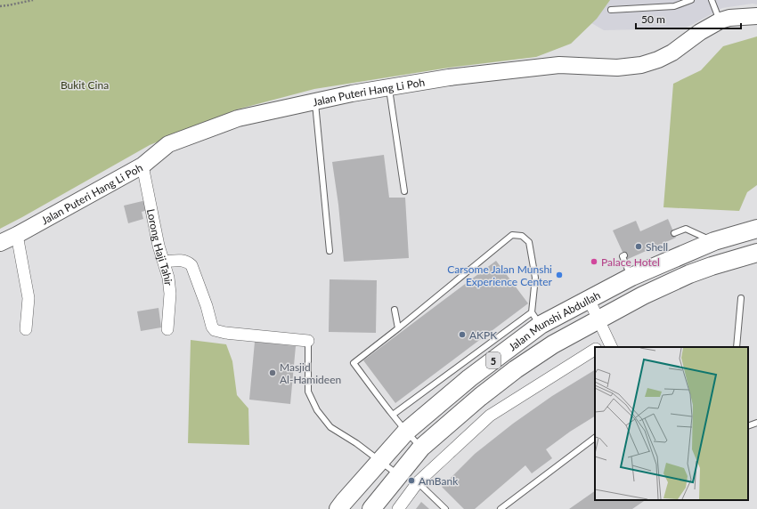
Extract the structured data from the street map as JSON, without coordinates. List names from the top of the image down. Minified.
{"streets":{"main road":["Jalan Puteri Hang Li Poh","Jalan Munshi Abdullah","5"],"street":["Lorong Haji Tahir"]},"crossings":[["Jalan Puteri Hang Li Poh","Lorong Haji Tahir"]],"parks":["Bukit Cina"],"places":["Shell","Palace Hotel","Carsome Jalan Munshi Experience Center","AKPK","Masjid Al-Hamideen","AmBank"],"scale_bar":"50 m"}
